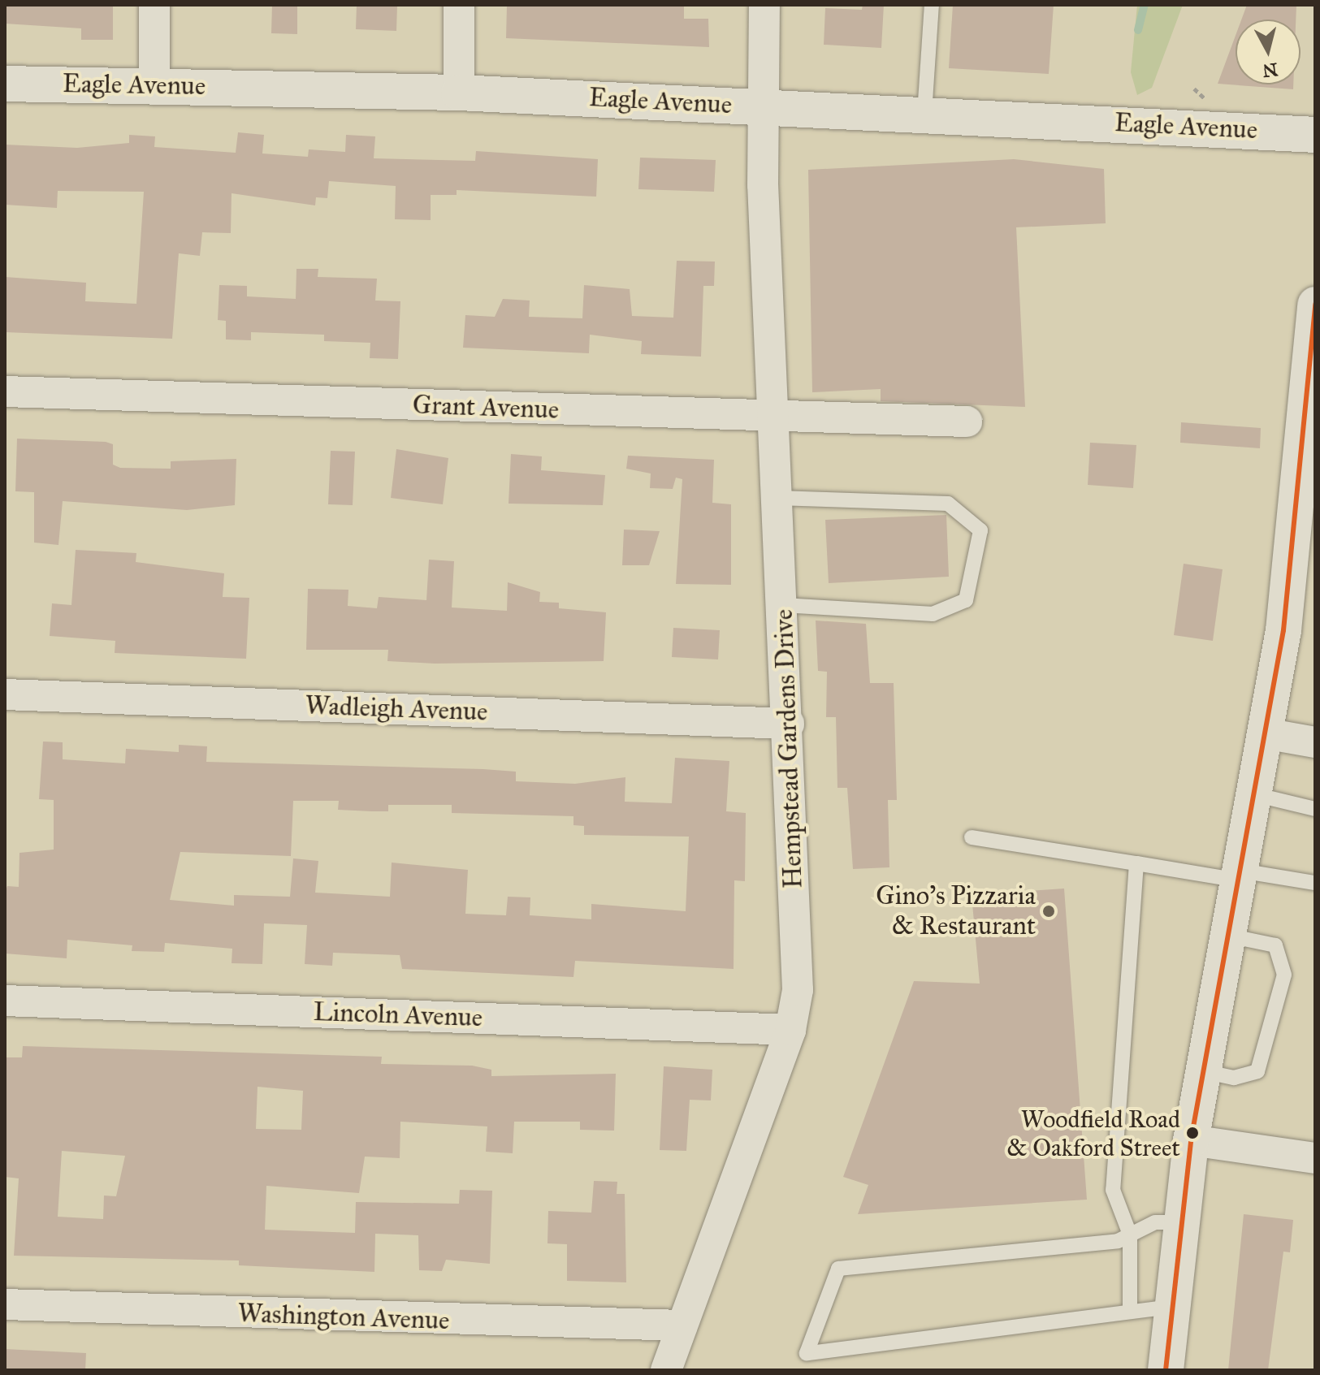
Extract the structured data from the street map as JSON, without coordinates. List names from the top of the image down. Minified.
{"streets":{"street":["Eagle Avenue","Grant Avenue","Wadleigh Avenue","Hempstead Gardens Drive","Lincoln Avenue","Washington Avenue"]},"crossings":[["Eagle Avenue","Hempstead Gardens Drive"],["Grant Avenue","Hempstead Gardens Drive"],["Wadleigh Avenue","Hempstead Gardens Drive"],["Hempstead Gardens Drive","Lincoln Avenue"],["Hempstead Gardens Drive","Washington Avenue"]],"places":["Gino's Pizzaria & Restaurant","Woodfield Road & Oakford Street"],"north":"bottom"}
